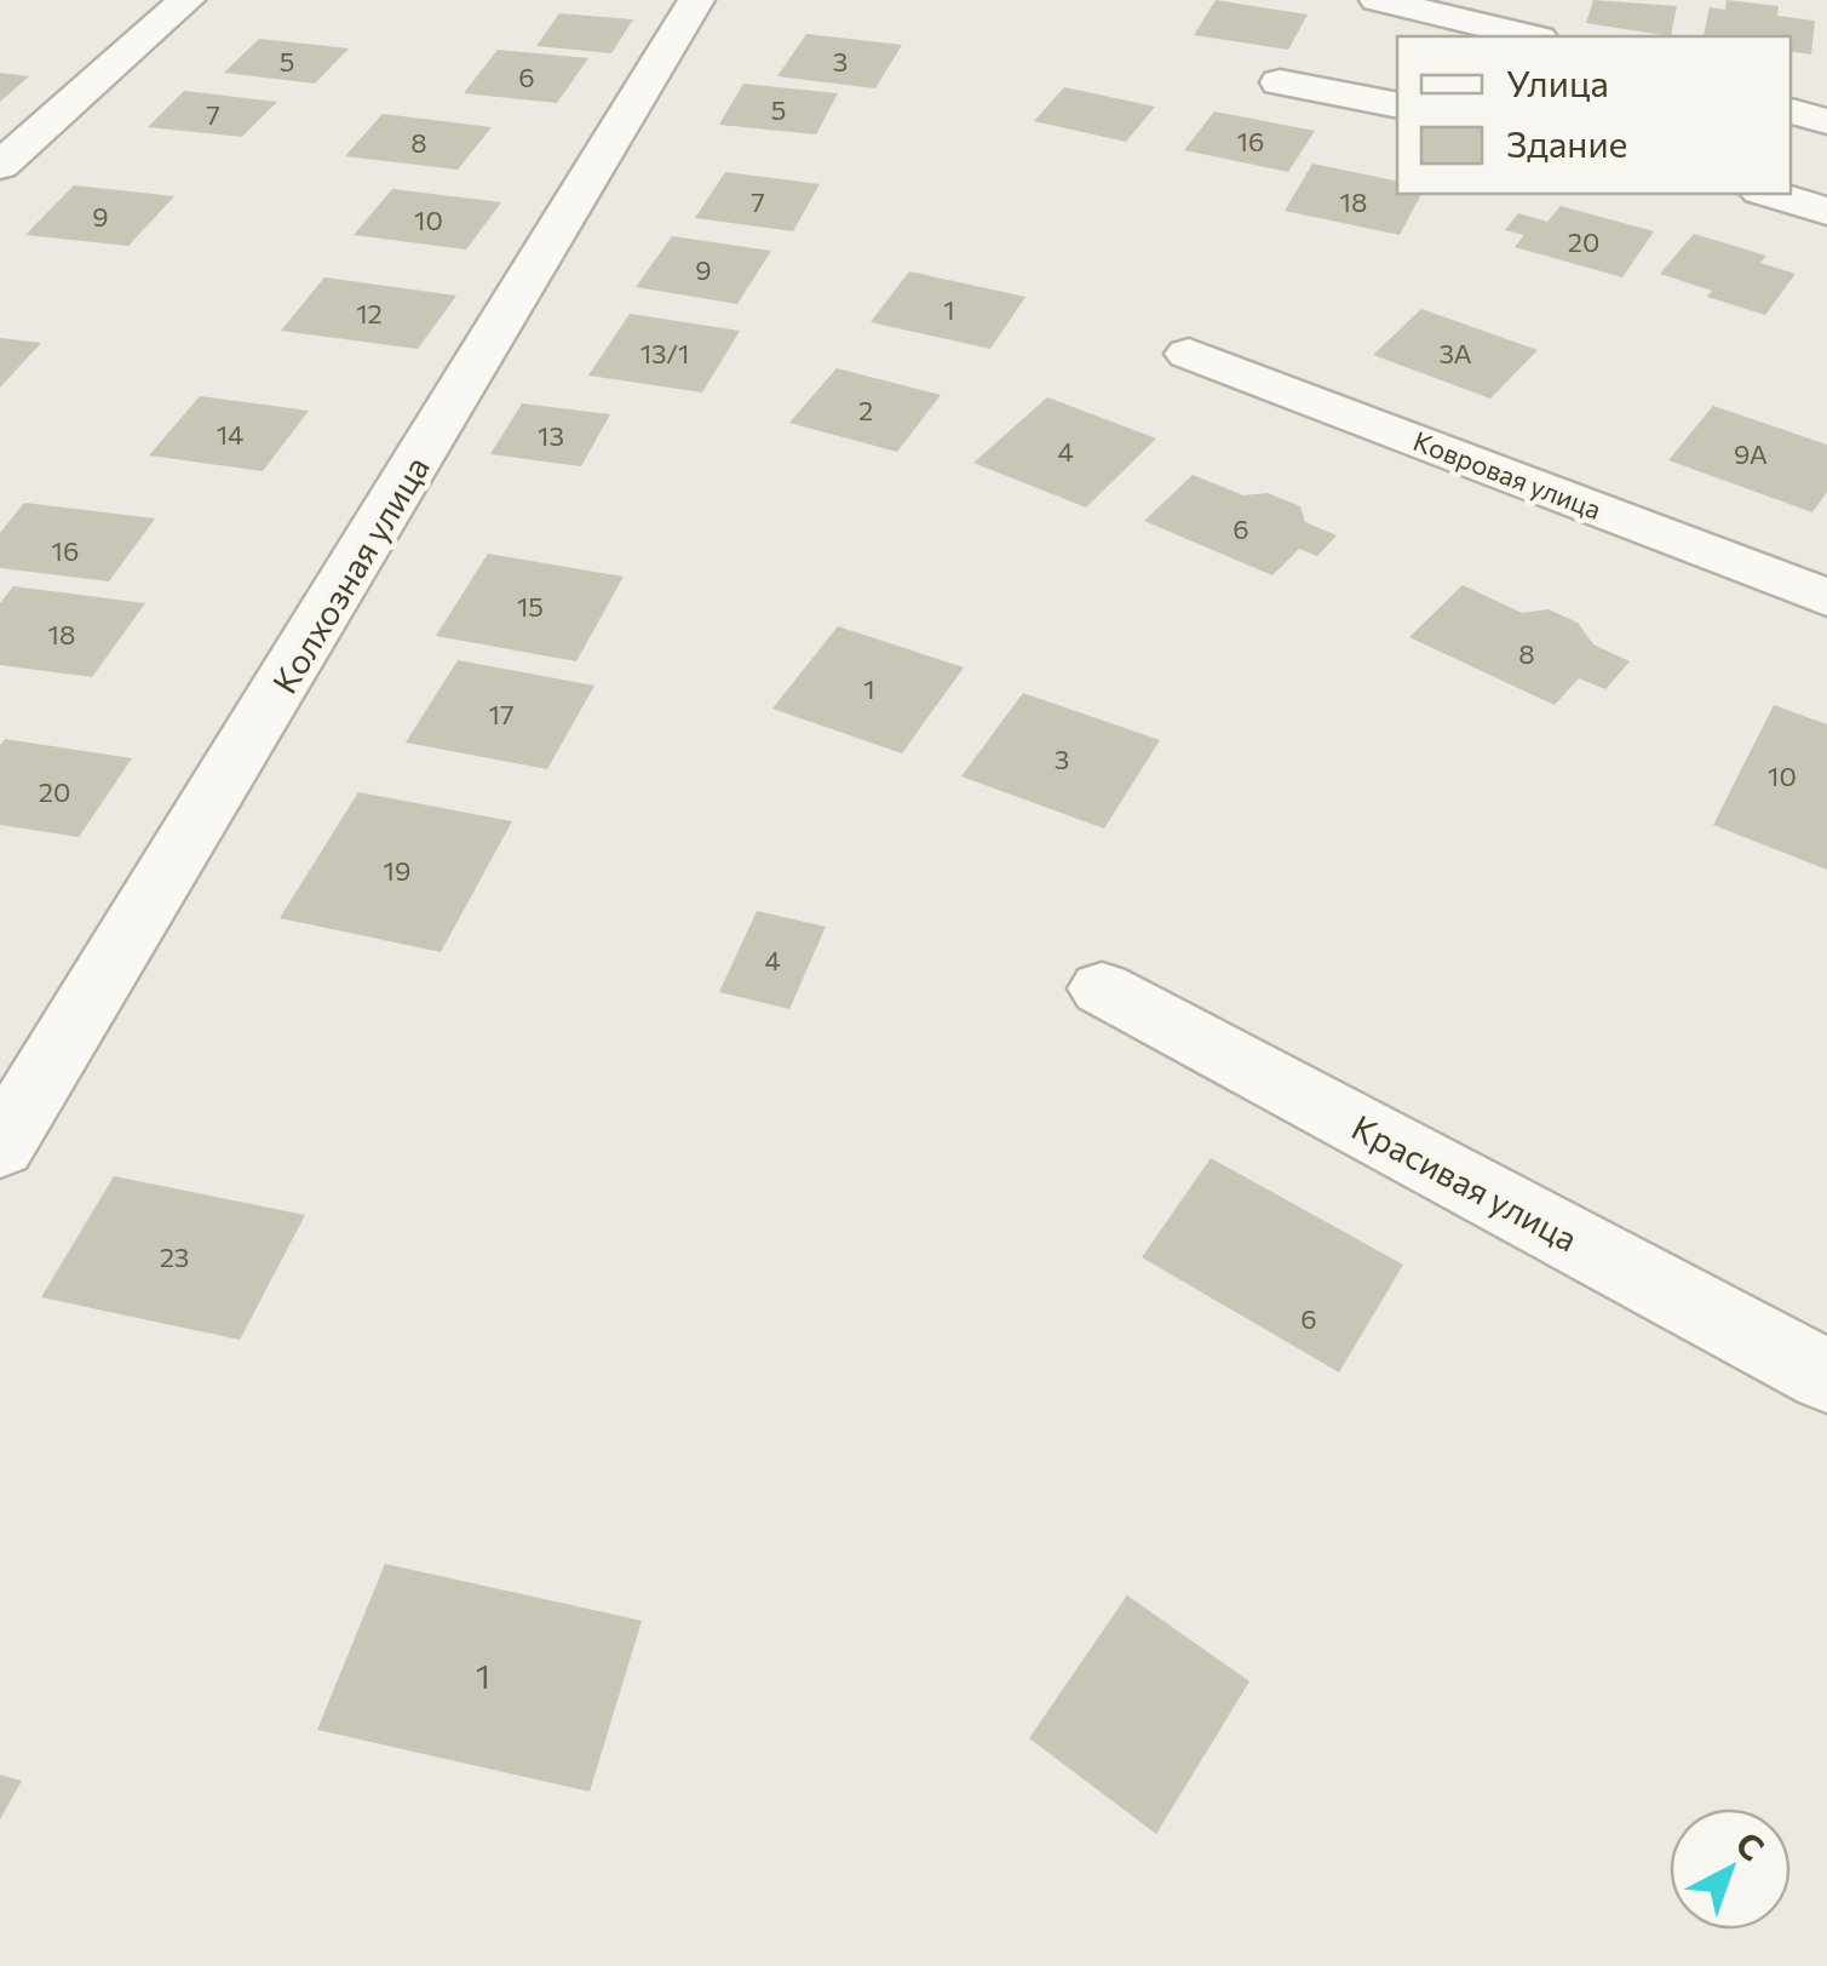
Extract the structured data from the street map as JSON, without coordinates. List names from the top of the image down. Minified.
{"streets":{"street":["Ковровая улица","Колхозная улица","Красивая улица"]},"house_numbers":["5","3","6","5","7","16","8","7","18","9","10","20","9","1","12","13/1","3А","2","14","13","4","9А","6","16","15","18","8","1","17","3","10","20","19","4","23","6","1"],"legend":["Улица","Здание"],"north":"top right"}
